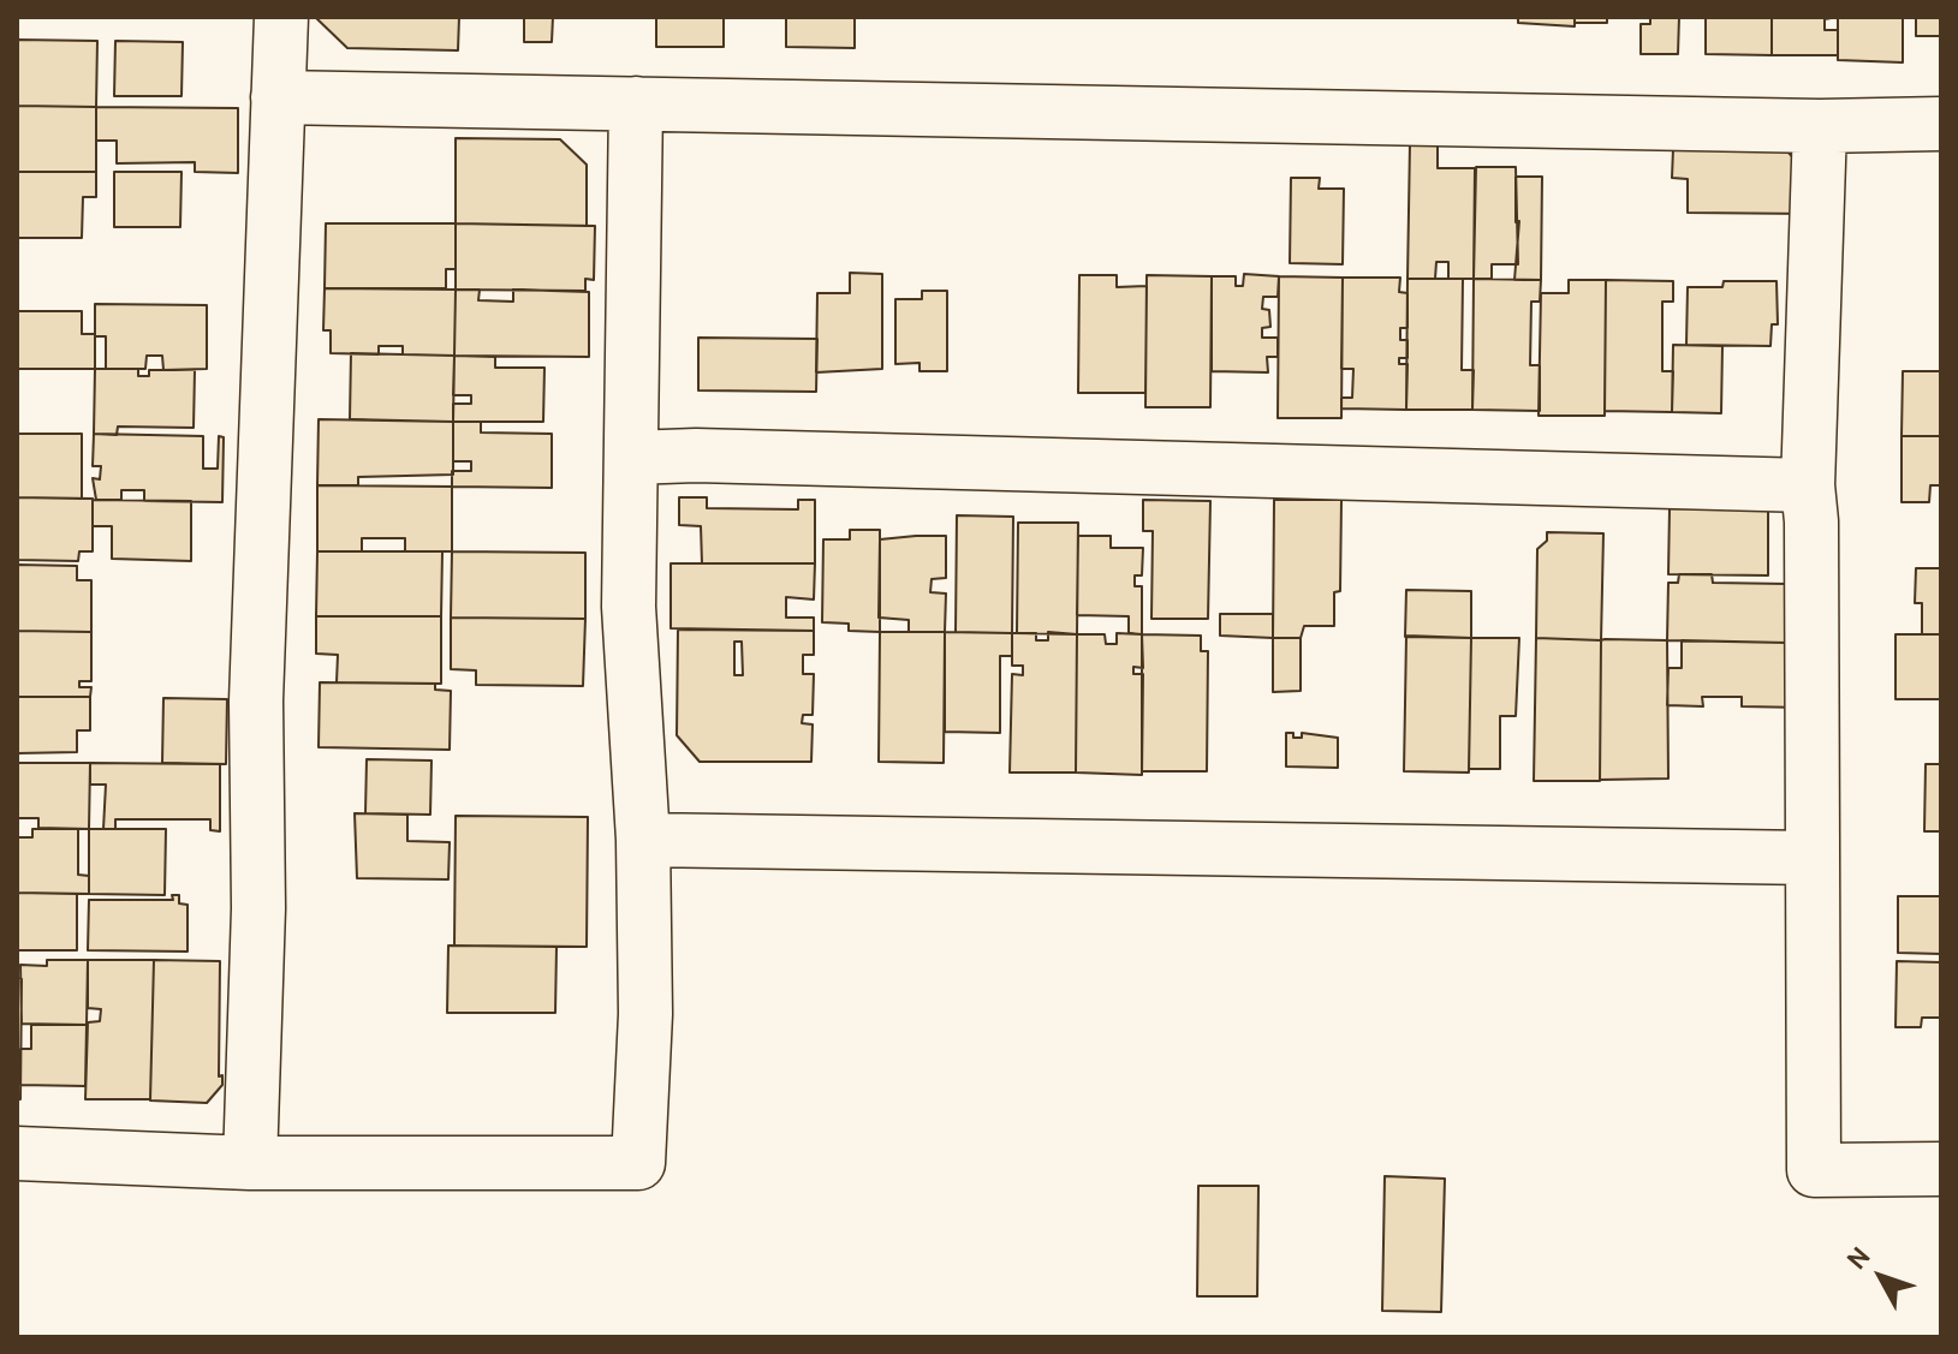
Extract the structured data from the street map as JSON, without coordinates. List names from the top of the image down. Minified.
{"north":"top left"}
